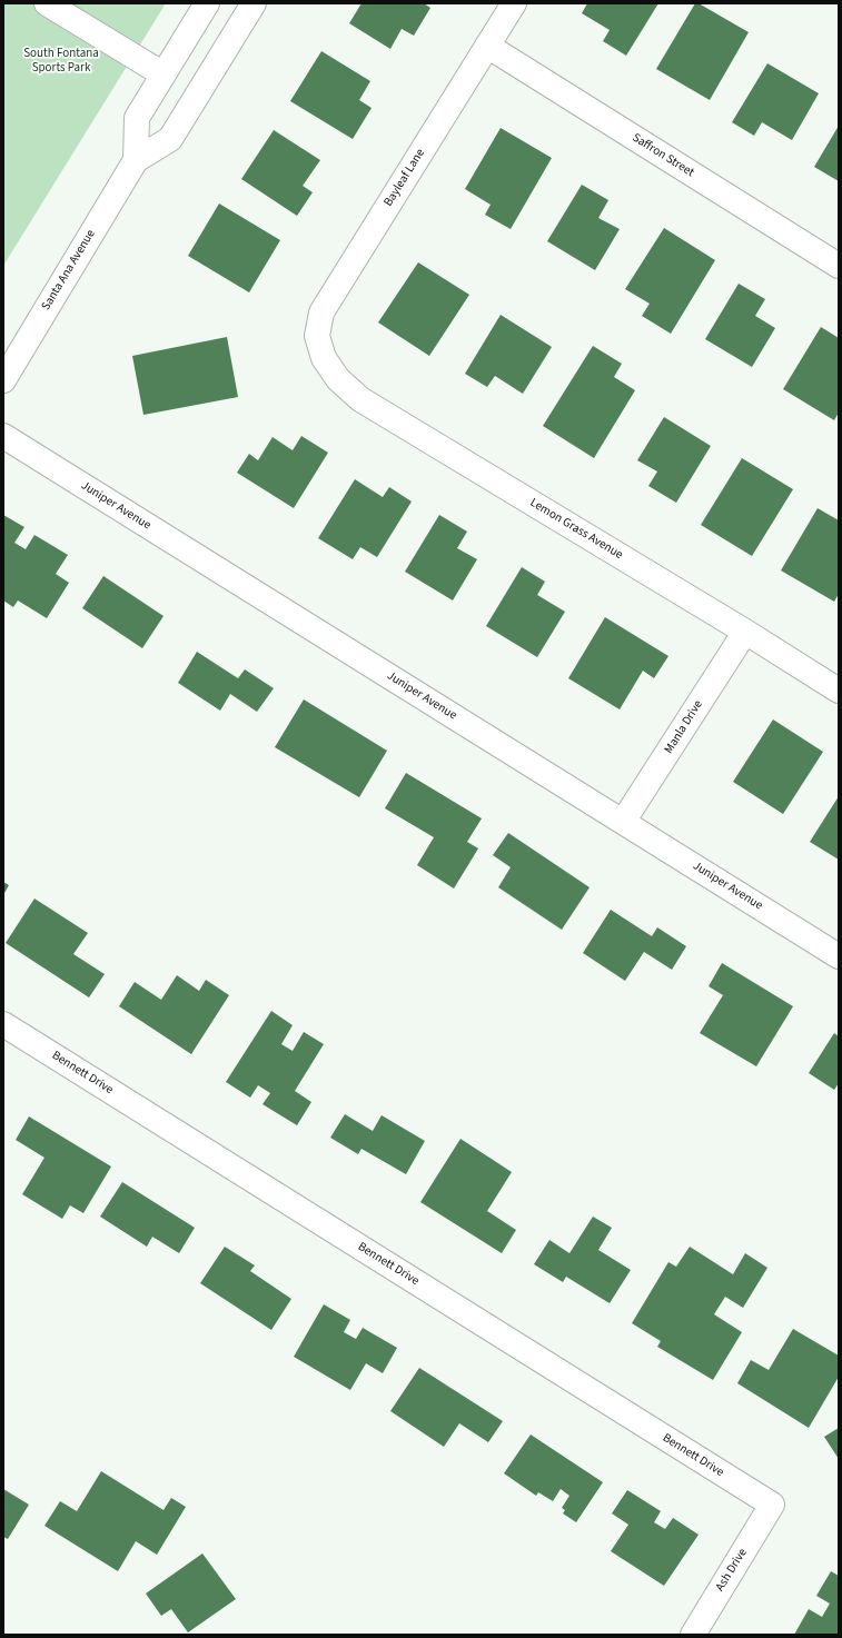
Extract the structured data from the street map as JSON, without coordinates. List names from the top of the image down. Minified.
{"streets":{"street":["Saffron Street","Bayleaf Lane","Santa Ana Avenue","Juniper Avenue","Lemon Grass Avenue","Manla Drive","Bennett Drive","Ash Drive"]},"crossings":[["Saffron Street","Bayleaf Lane"],["Bayleaf Lane","Lemon Grass Avenue"],["Juniper Avenue","Manla Drive"],["Lemon Grass Avenue","Manla Drive"],["Bennett Drive","Ash Drive"]],"parks":["South Fontana Sports Park"]}
